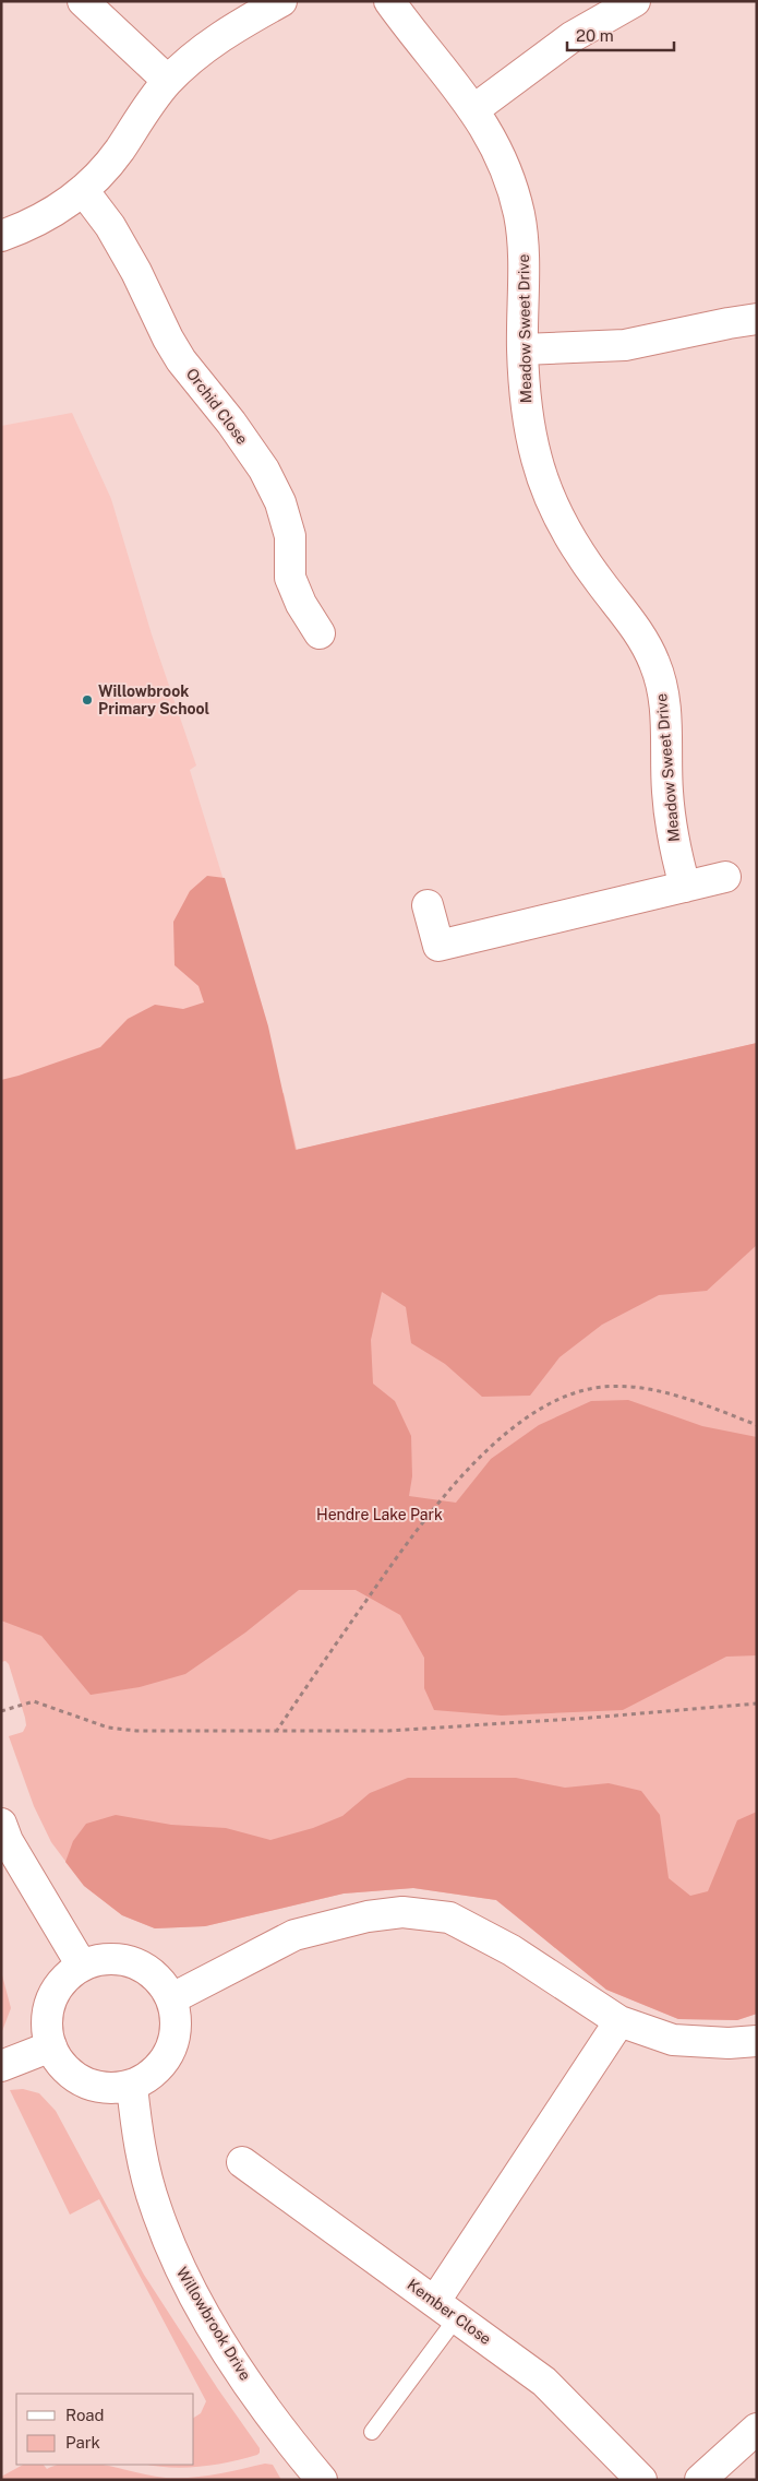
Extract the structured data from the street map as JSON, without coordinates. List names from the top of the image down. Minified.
{"streets":{"street":["Meadow Sweet Drive","Orchid Close","Kember Close","Willowbrook Drive"]},"parks":["Hendre Lake Park"],"places":["Willowbrook Primary School"],"legend":["Road","Park"],"scale_bar":"20 m"}
